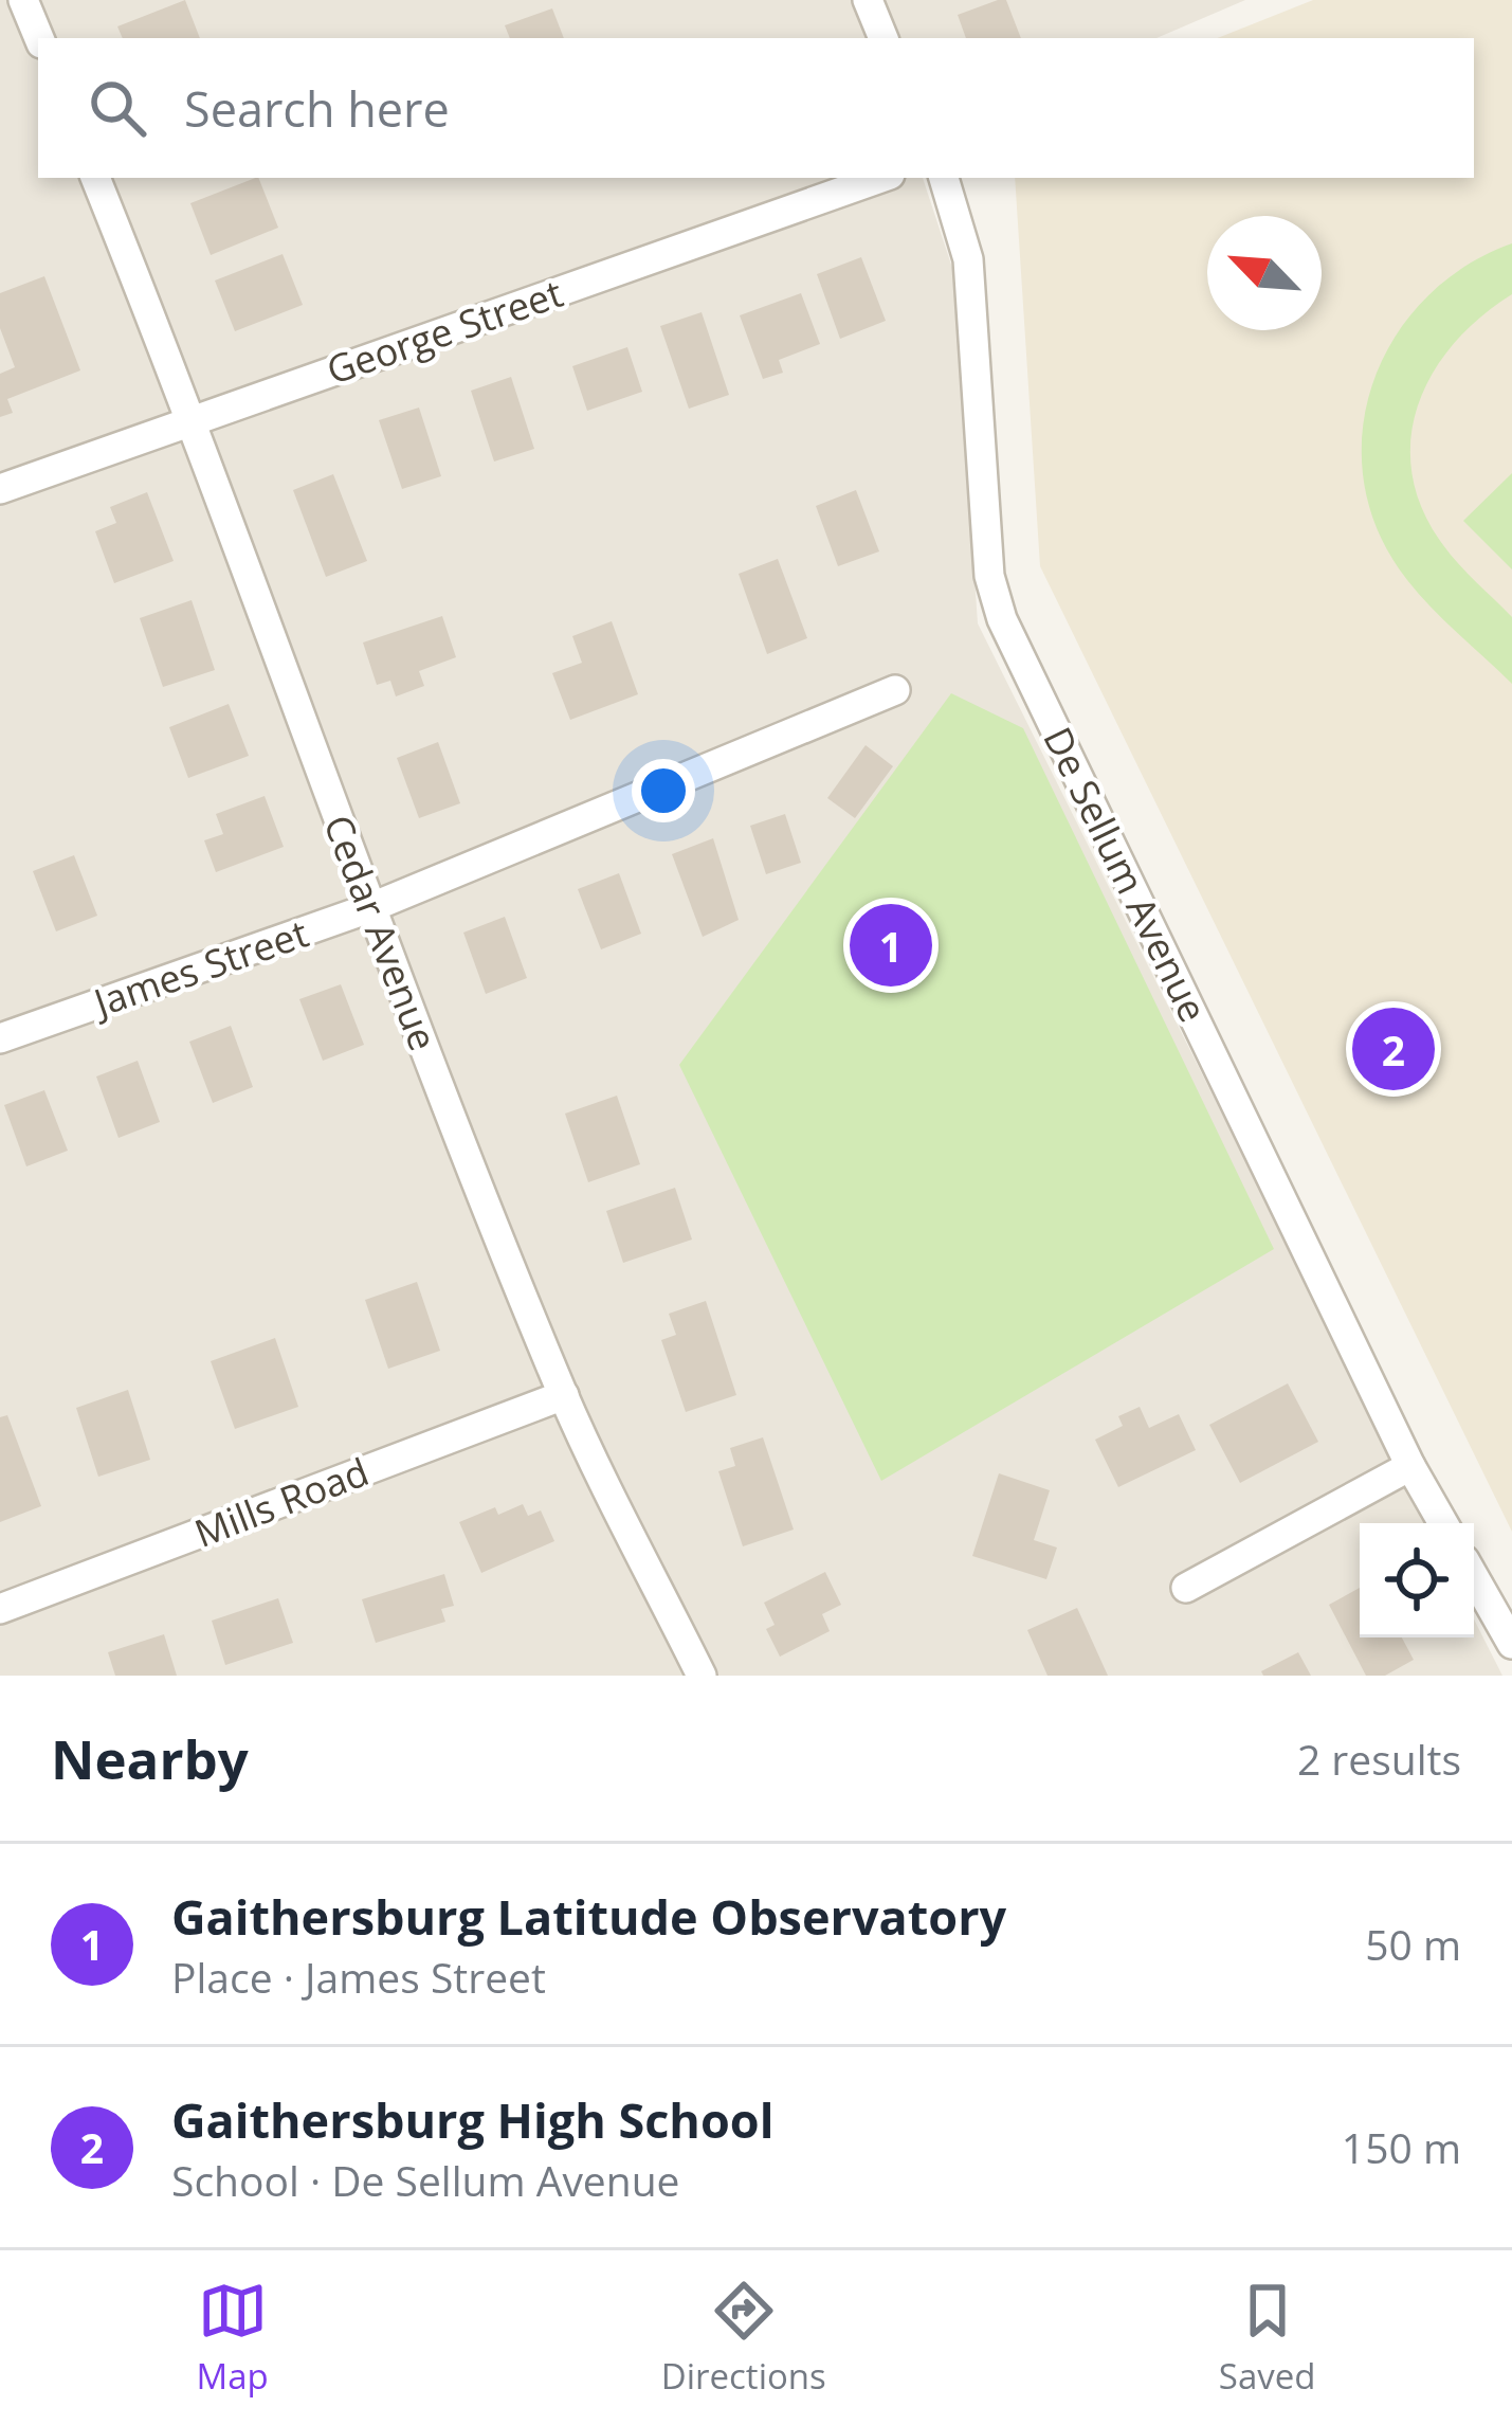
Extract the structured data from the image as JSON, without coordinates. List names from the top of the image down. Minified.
{"streets":{"street":["George Street","De Sellum Avenue","Cedar Avenue","James Street","Mills Road"]},"crossings":[["George Street","Cedar Avenue"],["Cedar Avenue","James Street"],["Cedar Avenue","Mills Road"]],"north":"top left","page":{"search":"Search here","pins":["1","2"],"heading":["Nearby","2 results"],"list":[{"mark":"1","name":"Gaithersburg Latitude Observatory","note":"Place · James Street","value":"50 m"},{"mark":"2","name":"Gaithersburg High School","note":"School · De Sellum Avenue","value":"150 m"}],"nav":["Map","Directions","Saved"]}}
